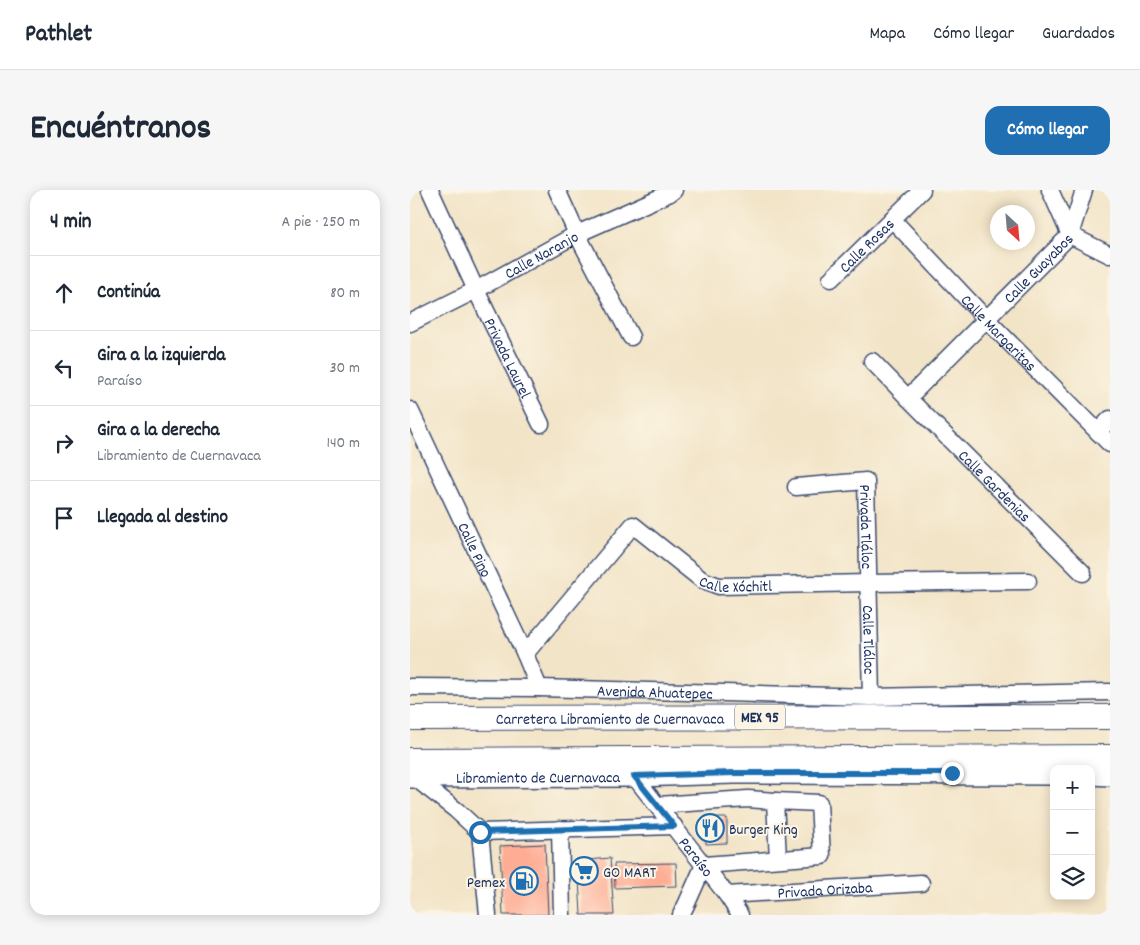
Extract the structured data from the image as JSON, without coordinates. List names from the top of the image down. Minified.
{"streets":{"highway":["MEX 95","Carretera Libramiento de Cuernavaca"],"main road":["Libramiento de Cuernavaca"],"street":["Calle Rosas","Calle Naranjo","Calle Guayabos","Calle Margaritas","Privada Laurel","Calle Gardenias","Privada Tláloc","Calle Pino","Calle Xóchitl","Calle Tláloc","Avenida Ahuatepec","Paraíso","Privada Orizaba"]},"crossings":[["Calle Rosas","Calle Margaritas"],["Calle Naranjo","Privada Laurel"],["Calle Guayabos","Calle Margaritas"],["Calle Guayabos","Calle Gardenias"],["Privada Tláloc","Calle Xóchitl"],["Privada Tláloc","Calle Tláloc"],["Calle Pino","Calle Xóchitl"],["Calle Pino","Avenida Ahuatepec"],["Calle Xóchitl","Calle Tláloc"],["Calle Tláloc","Avenida Ahuatepec"],["Libramiento de Cuernavaca","Paraíso"],["Paraíso","Privada Orizaba"]],"places":{"restaurant":["Burger King"],"supermarket":["GO MART"],"fuel station":["Pemex"]},"north":"bottom right","page":{"header":"Pathlet","nav":["Mapa","Cómo llegar","Guardados"],"title":"Encuéntranos","buttons":"Cómo llegar","heading":["4 min","A pie · 250 m"],"list":[["Continúa","80 m"],["Gira a la izquierda","Paraíso","30 m"],["Gira a la derecha","Libramiento de Cuernavaca","140 m"],"Llegada al destino"],"map_buttons":["+","−"]}}
